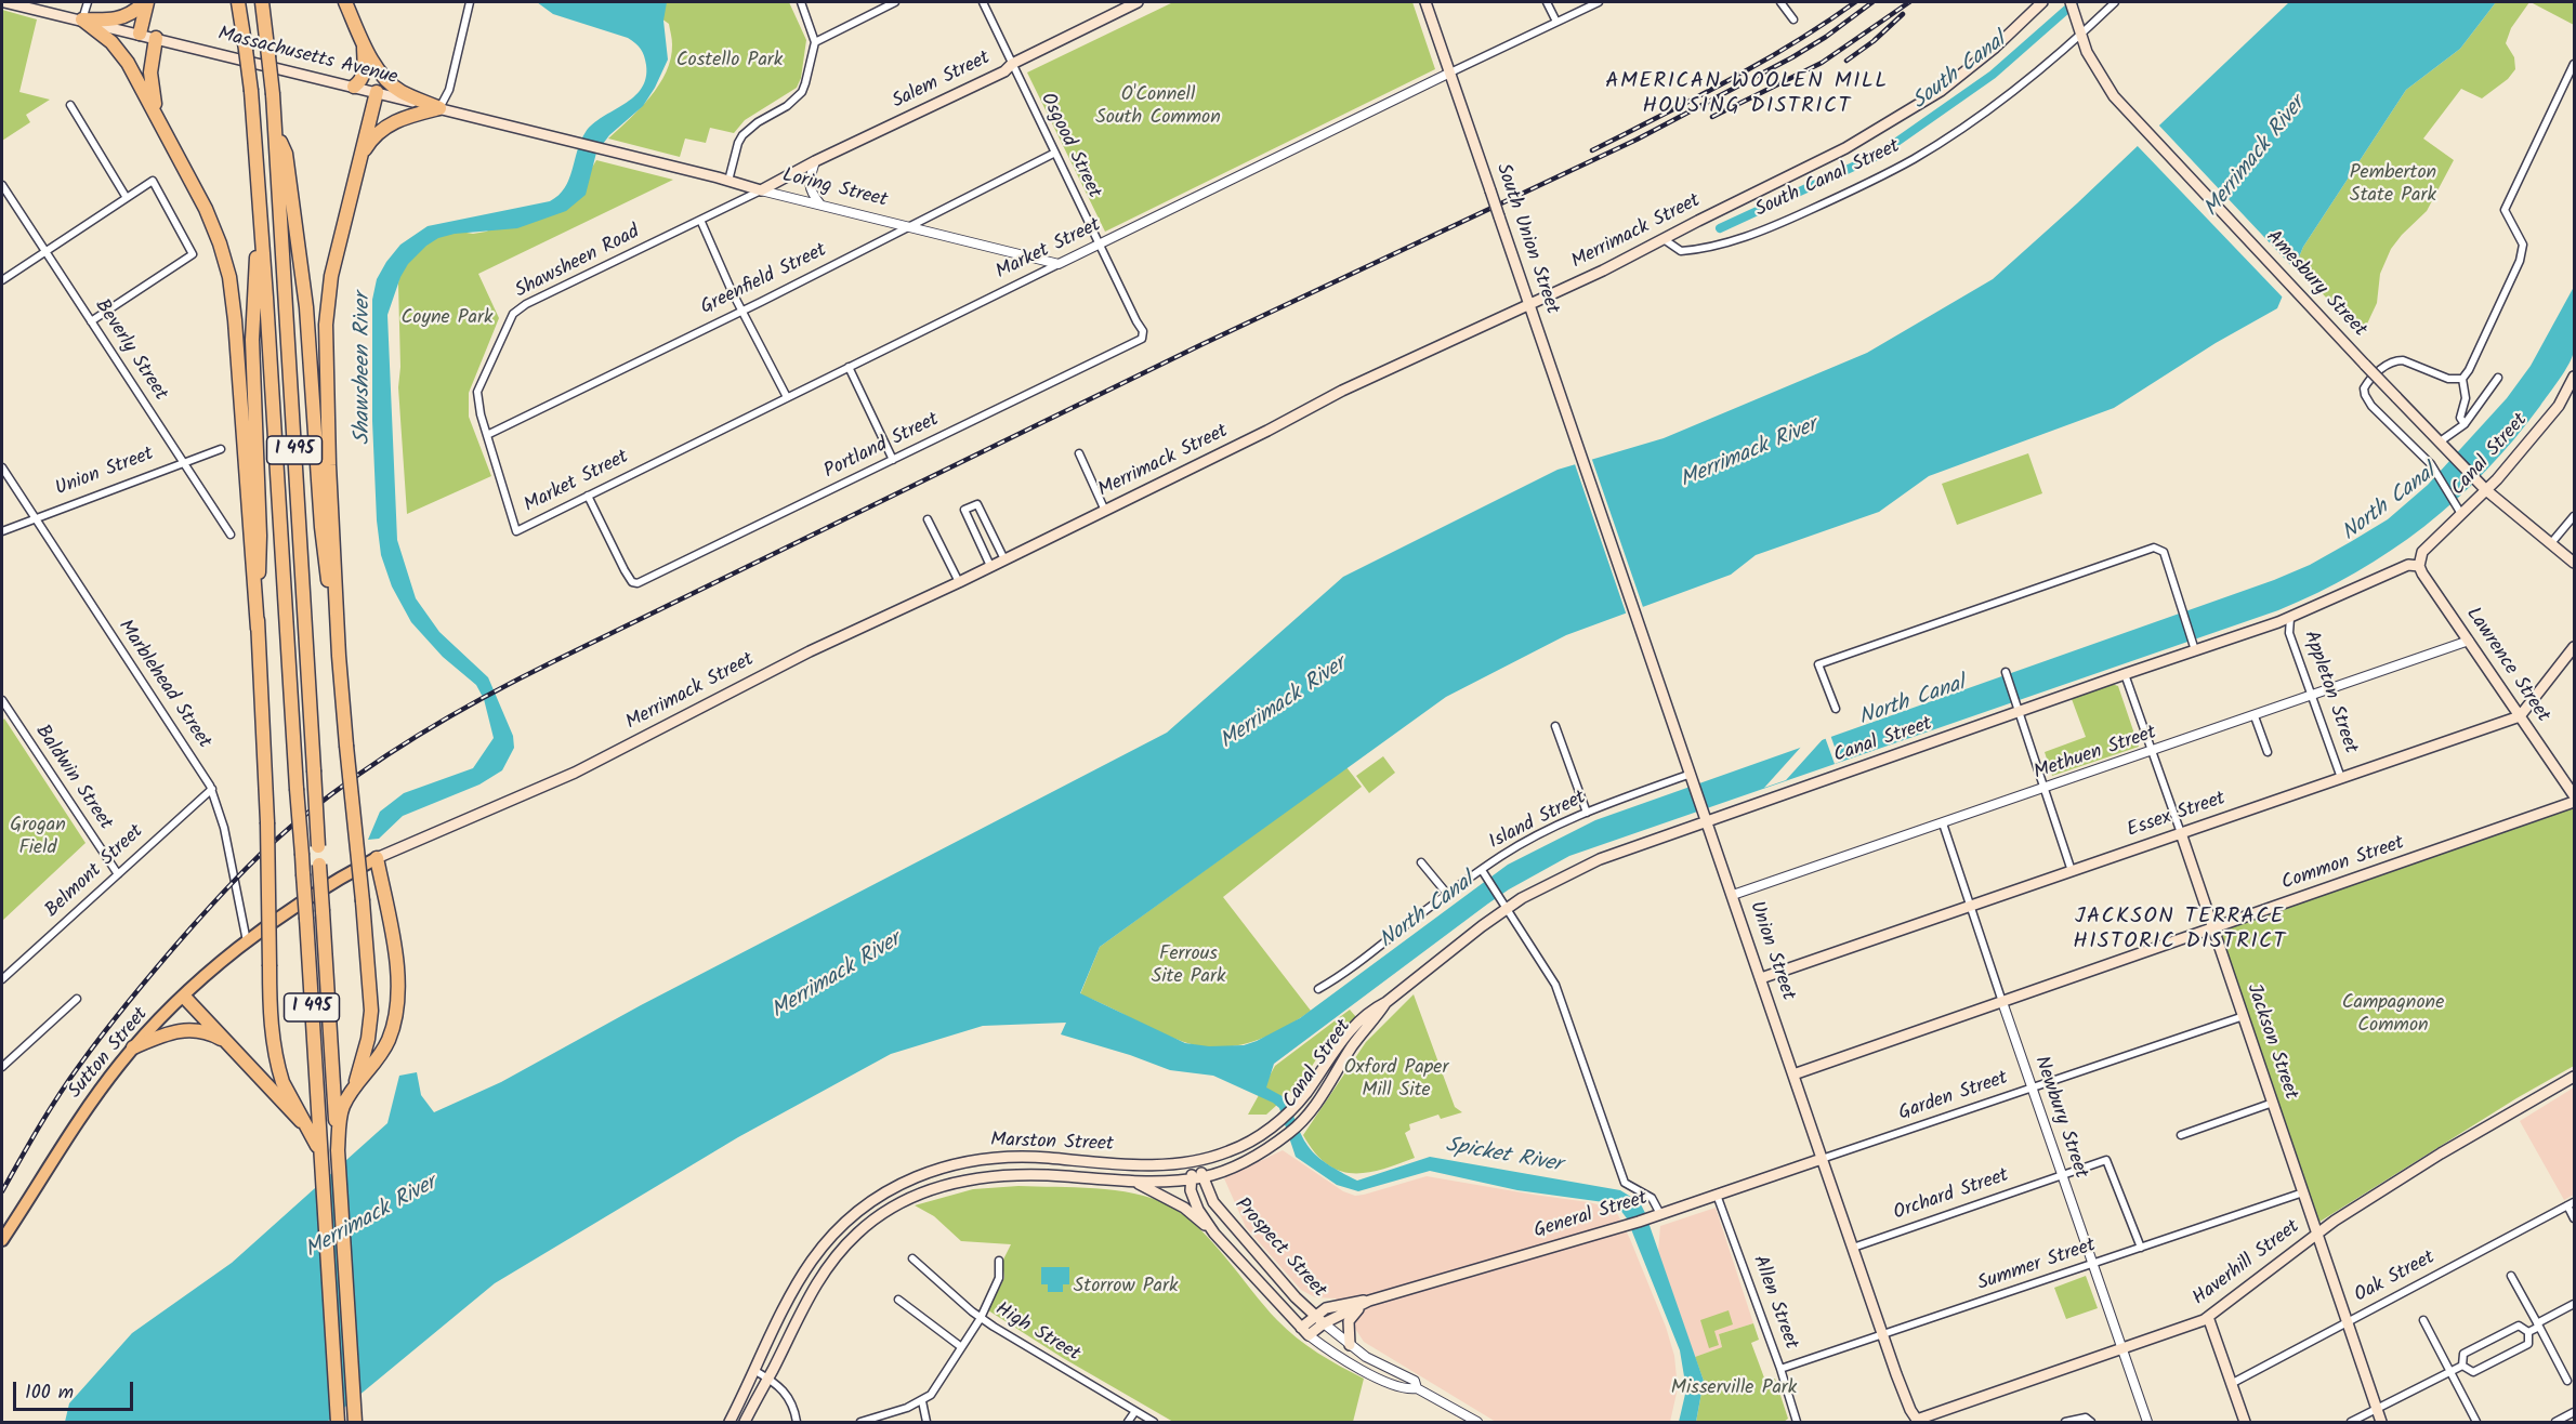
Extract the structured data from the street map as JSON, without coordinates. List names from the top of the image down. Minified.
{"streets":{"highway":["Merrimack Street","I 495","Sutton Street"],"main road":["Massachusetts Avenue","Salem Street","Loring Street","South Union Street","Amesbury Street","Canal Street","Union Street","Lawrence Street","Essex Street","Common Street","Jackson Street","Marston Street","General Street","Prospect Street","Haverhill Street"],"street":["Osgood Street","South Canal Street","Market Street","Shawsheen Road","Greenfield Street","Beverly Street","Portland Street","Marblehead Street","Appleton Street","Methuen Street","Baldwin Street","Island Street","Belmont Street","Garden Street","Newbury Street","Orchard Street","Summer Street","Oak Street","Allen Street","High Street"]},"crossings":[["Massachusetts Avenue","Loring Street"],["Salem Street","Osgood Street"],["Salem Street","Loring Street"],["Salem Street","Shawsheen Road"],["Osgood Street","Market Street"],["Osgood Street","Greenfield Street"],["Osgood Street","Portland Street"],["South Canal Street","Merrimack Street"],["South Canal Street","Amesbury Street"],["Loring Street","Market Street"],["Loring Street","Shawsheen Road"],["Loring Street","Greenfield Street"],["Merrimack Street","South Union Street"],["Merrimack Street","Sutton Street"],["South Union Street","Market Street"],["South Union Street","Union Street"],["Market Street","Shawsheen Road"],["Market Street","Portland Street"],["Shawsheen Road","Greenfield Street"],["Amesbury Street","Canal Street"],["Beverly Street","Union Street"],["Canal Street","Union Street"],["Canal Street","Lawrence Street"],["Canal Street","Appleton Street"],["Canal Street","Jackson Street"],["Canal Street","Marston Street"],["Canal Street","Prospect Street"],["Union Street","Marblehead Street"],["Union Street","Methuen Street"],["Union Street","Essex Street"],["Union Street","Island Street"],["Union Street","Common Street"],["Union Street","Garden Street"],["Union Street","Orchard Street"],["Union Street","General Street"],["Union Street","Haverhill Street"],["Union Street","Summer Street"],["Lawrence Street","Methuen Street"],["Lawrence Street","Essex Street"],["Marblehead Street","Belmont Street"],["Marblehead Street","Sutton Street"],["Appleton Street","Methuen Street"],["Appleton Street","Essex Street"],["Methuen Street","Jackson Street"],["Methuen Street","Newbury Street"],["Baldwin Street","Belmont Street"],["Essex Street","Jackson Street"],["Essex Street","Newbury Street"],["Common Street","Jackson Street"],["Common Street","Newbury Street"],["Jackson Street","Garden Street"],["Jackson Street","Haverhill Street"],["Jackson Street","Summer Street"],["Jackson Street","Oak Street"],["Garden Street","Newbury Street"],["Garden Street","General Street"],["Newbury Street","Orchard Street"],["Newbury Street","Haverhill Street"],["Newbury Street","Summer Street"],["Marston Street","Prospect Street"],["Orchard Street","Summer Street"],["General Street","Prospect Street"],["General Street","Allen Street"],["Summer Street","Allen Street"]],"districts":["AMERICAN WOOLEN MILL HOUSING DISTRICT","JACKSON TERRACE HISTORIC DISTRICT"],"water":["South Canal","Merrimack River","Shawsheen River","North Canal","Spicket River"],"parks":["Costello Park","O'Connell South Common","Pemberton State Park","Coyne Park","Grogan Field","Ferrous Site Park","Campagnone Common","Oxford Paper Mill Site","Storrow Park","Misserville Park"],"scale_bar":"100 m"}
